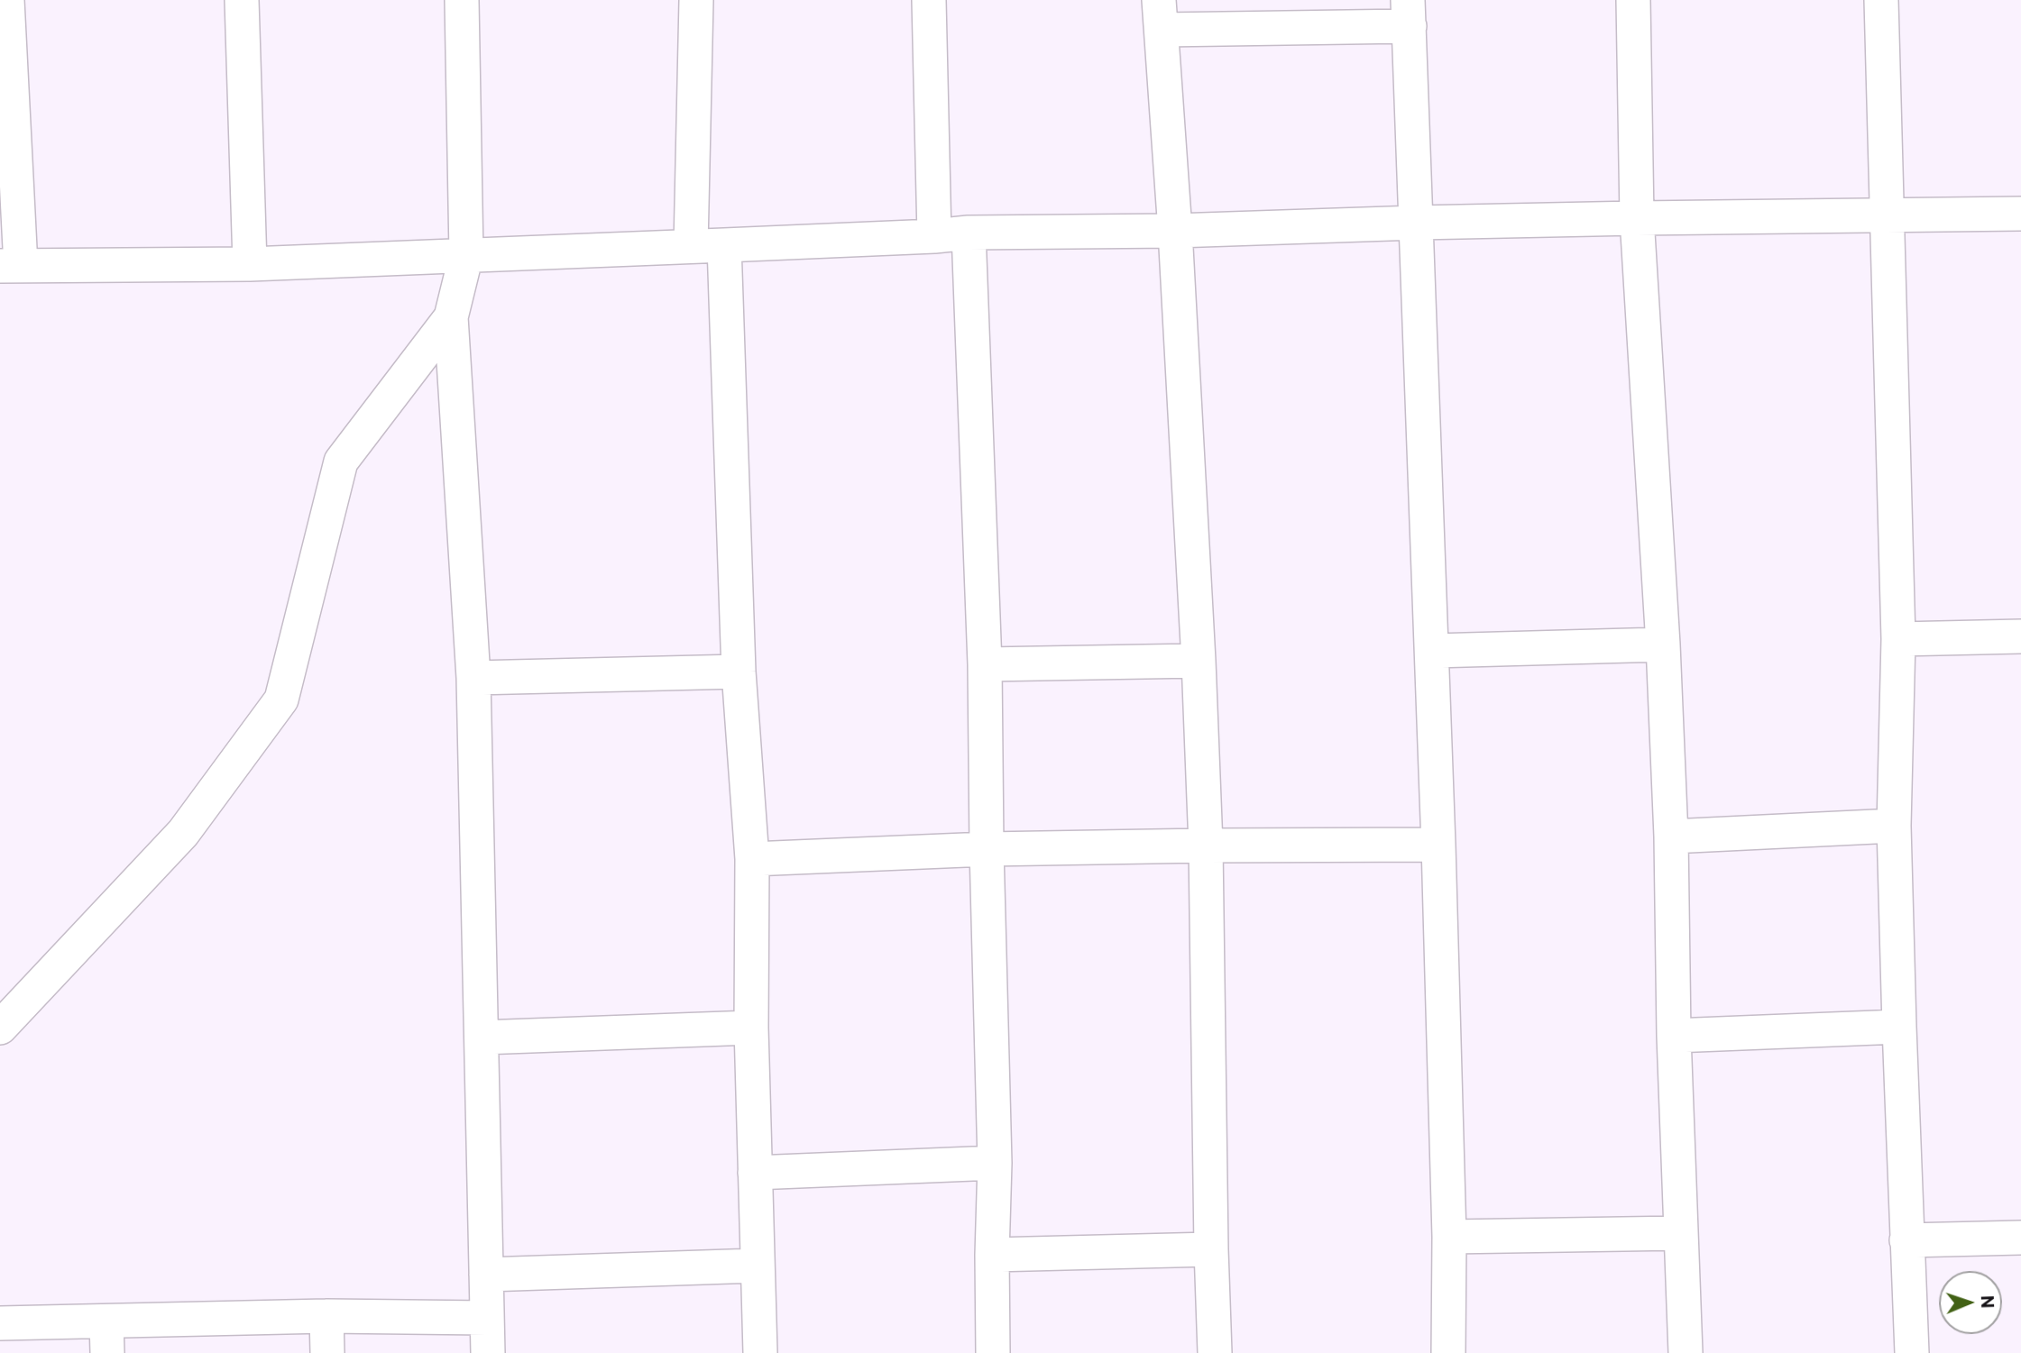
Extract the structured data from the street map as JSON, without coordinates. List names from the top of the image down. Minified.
{"north":"right"}
